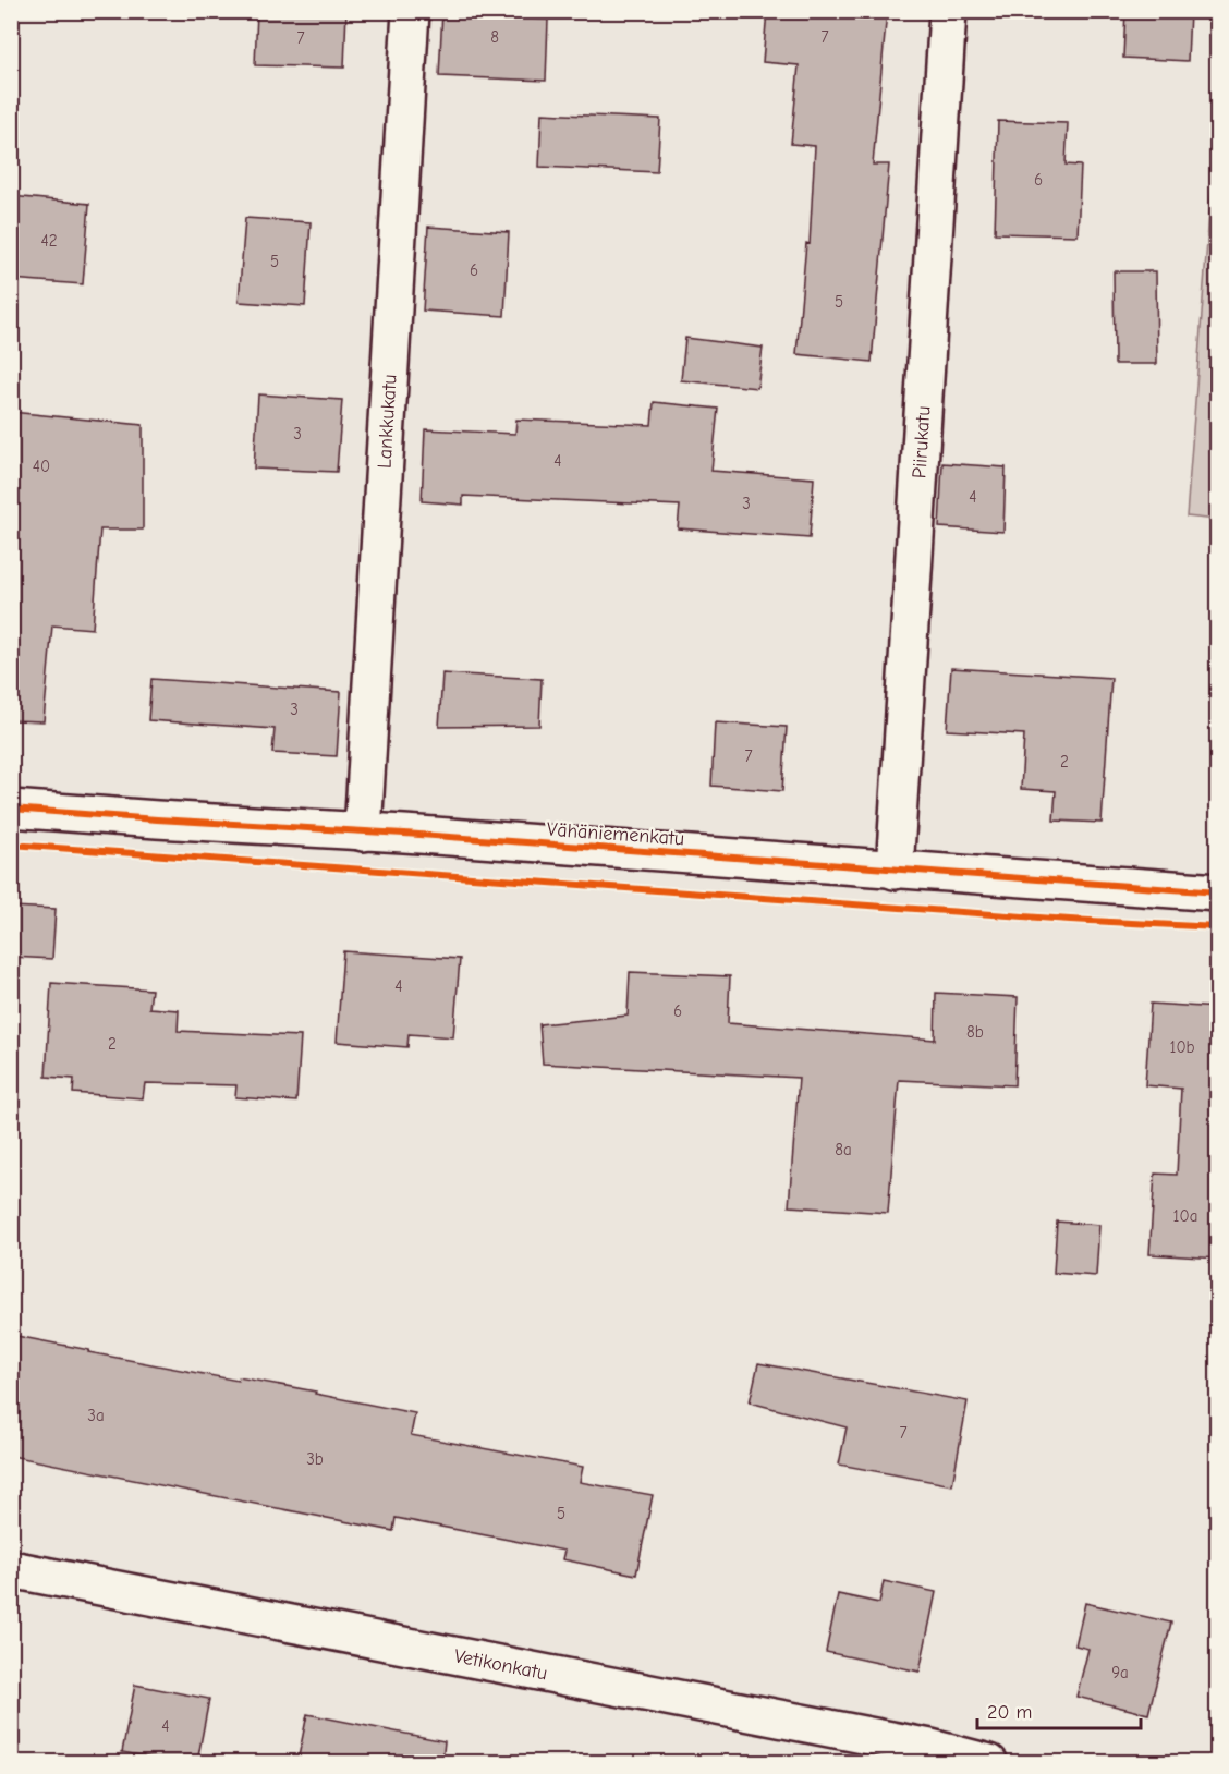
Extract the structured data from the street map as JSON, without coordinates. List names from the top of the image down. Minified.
{"streets":{"street":["Lankkukatu","Piirukatu","Vähäniemenkatu","Vetikonkatu"]},"crossings":[["Lankkukatu","Vähäniemenkatu"],["Piirukatu","Vähäniemenkatu"]],"house_numbers":["8","7","7","6","42","5","6","5","3","4","40","4","3","3","7","2","4","6","8b","2","10b","8a","10a","3a","7","3b","5","9a","4"],"scale_bar":"20 m"}
